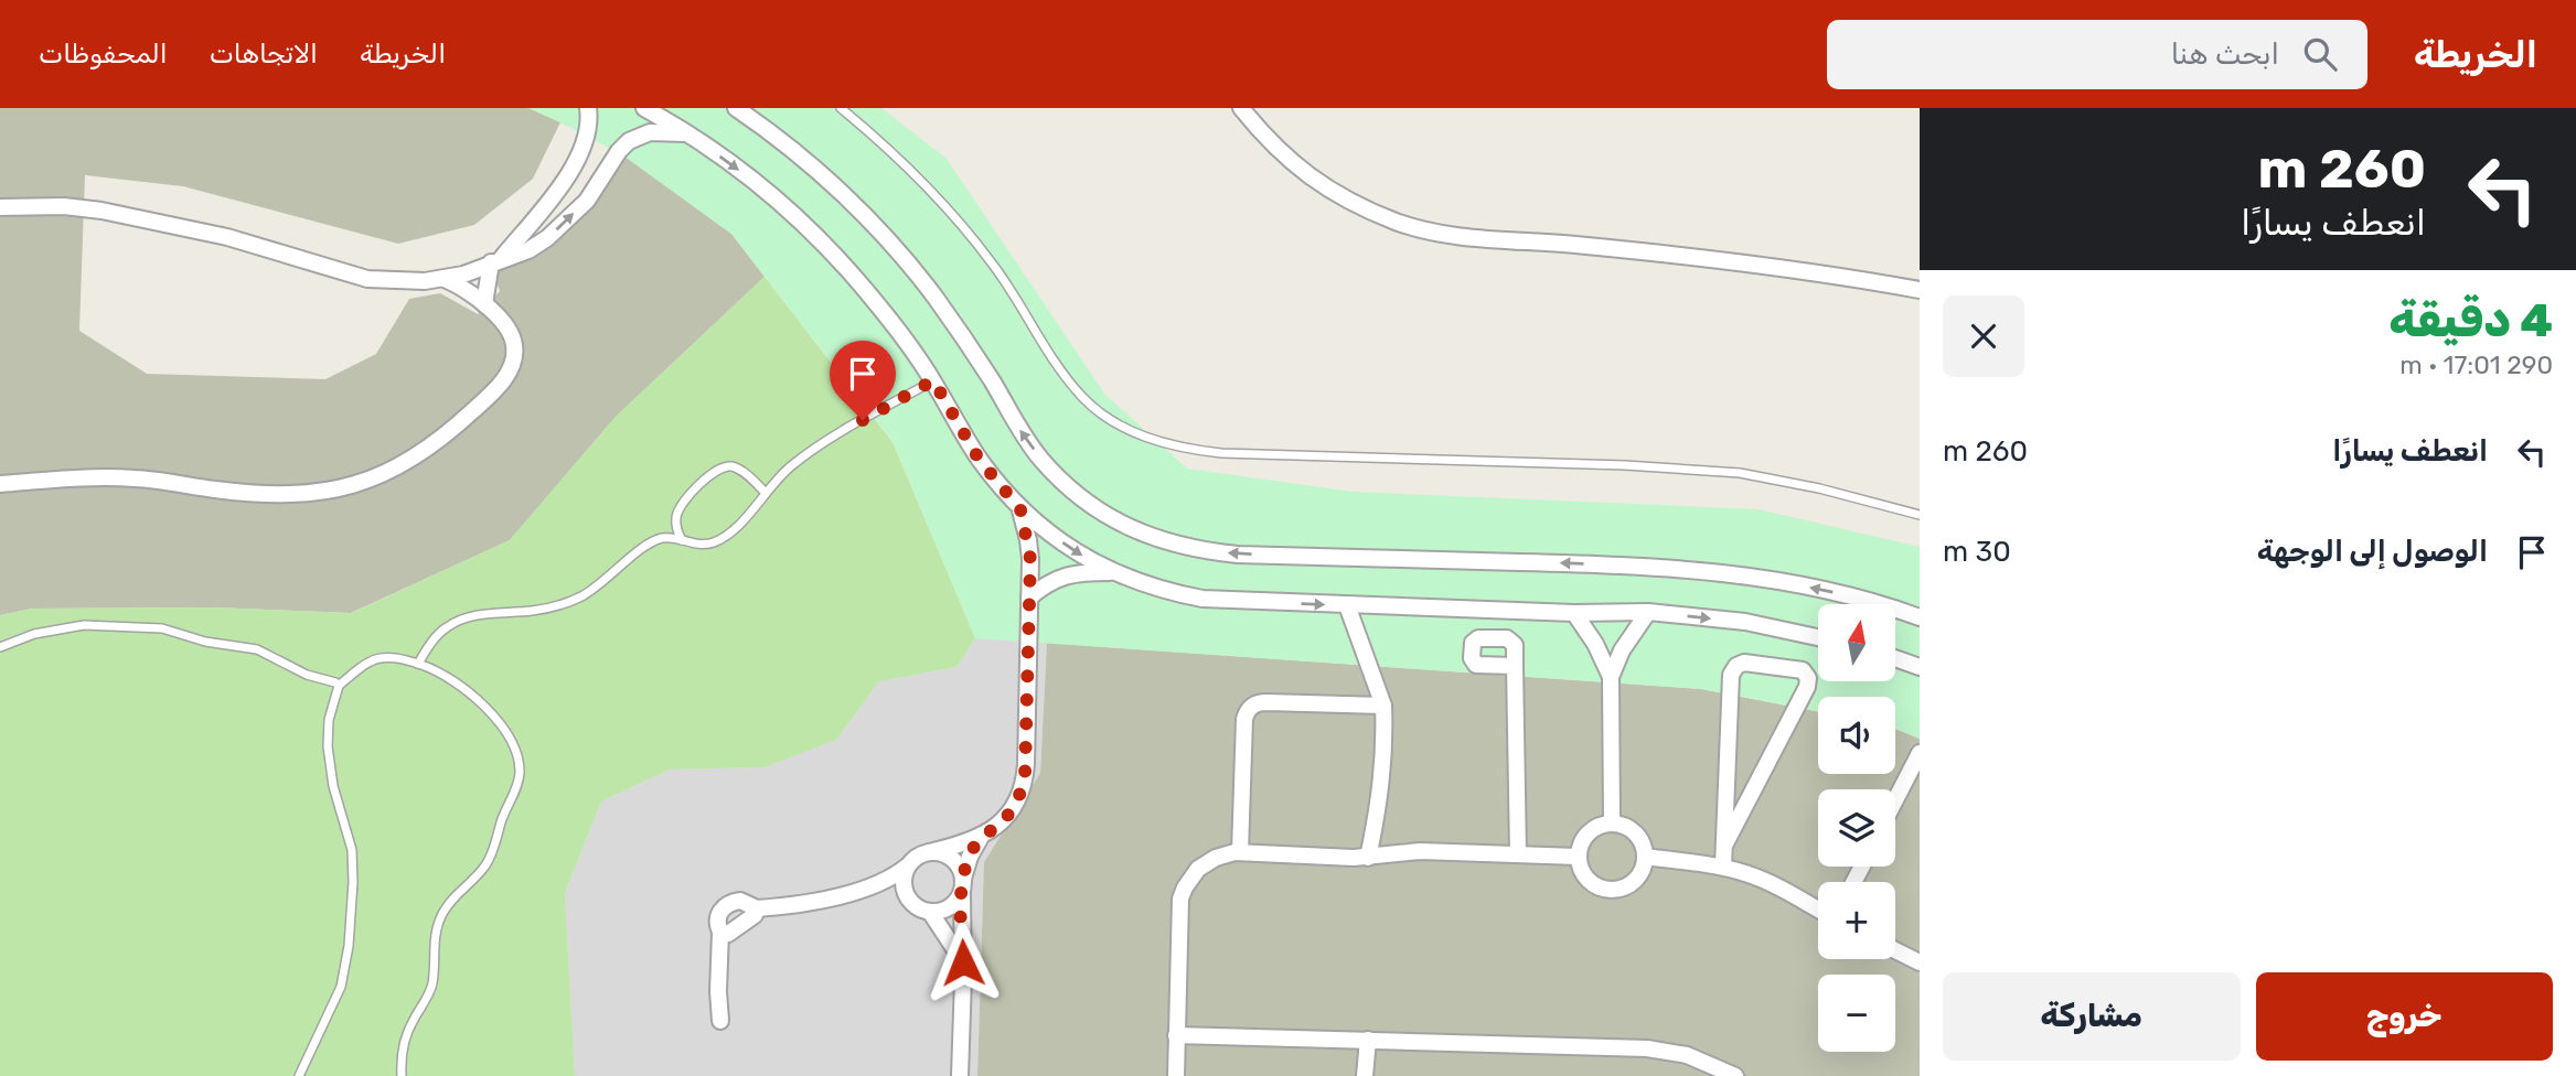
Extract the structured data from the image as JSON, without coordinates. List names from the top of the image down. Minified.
{"north":"top","page":{"header":"الخريطة","search":"ابحث هنا","nav":["الخريطة","الاتجاهات","المحفوظات"],"turn":["260 m","انعطف يسارًا"],"heading":["4 دقيقة","290 m · 17:01"],"list":[{"name":"انعطف يسارًا","value":"260 m"},{"name":"الوصول إلى الوجهة","value":"30 m"}],"map_buttons":["+","−"],"buttons":["خروج","مشاركة"]}}
